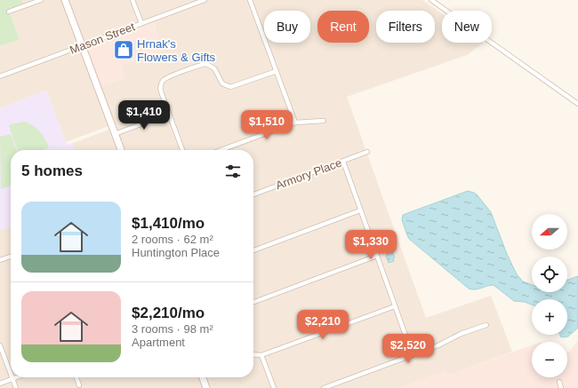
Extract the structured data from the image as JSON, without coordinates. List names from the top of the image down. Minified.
{"streets":{"street":["Mason Street","Armory Place"]},"places":{"shop":["Hrnak's Flowers & Gifts"]},"north":"left","page":{"chip":["Buy","Rent","Filters","New"],"price":["$1,410","$1,510","$1,330","$2,210","$2,520"],"heading":"5 homes","list":[{"name":"$1,410/mo","note":"2 rooms · 62 m² · Huntington Place"},{"name":"$2,210/mo","note":"3 rooms · 98 m² · Apartment"}],"map_buttons":["+","−"]}}
